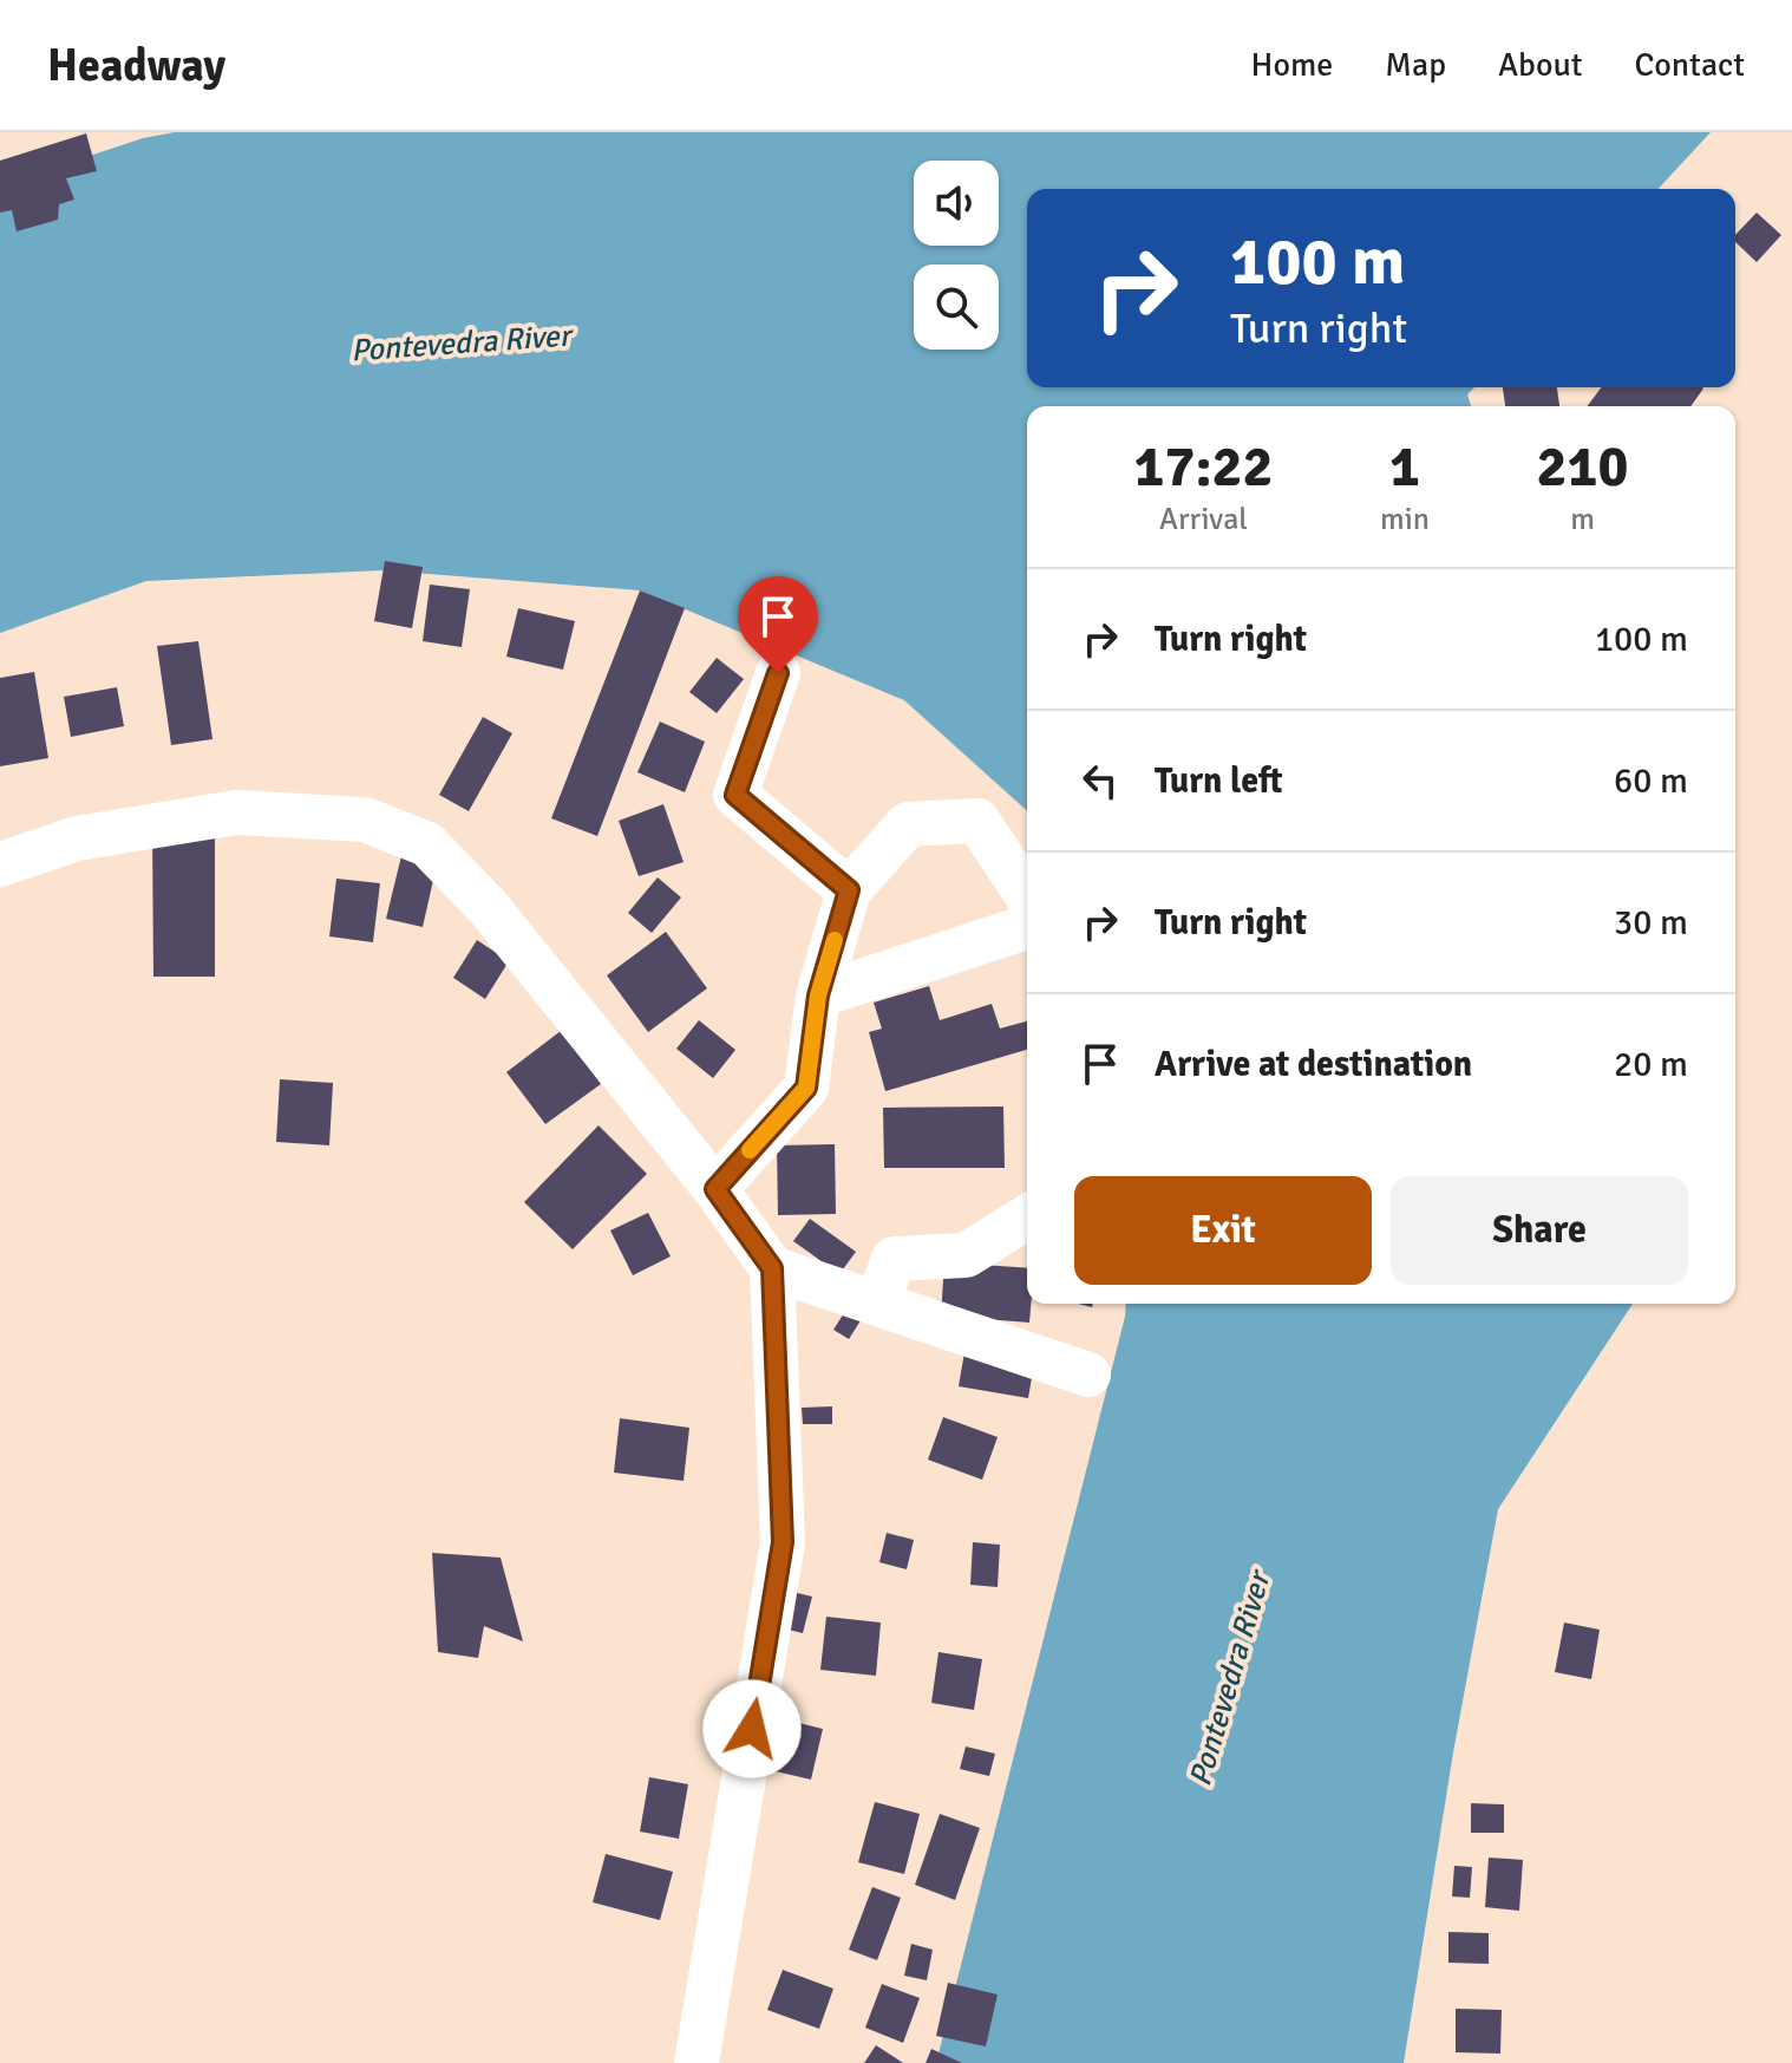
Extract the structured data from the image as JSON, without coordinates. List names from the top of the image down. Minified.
{"water":["Pontevedra River"],"page":{"header":"Headway","nav":["Home","Map","About","Contact"],"turn":["100 m","Turn right"],"eta":["17:22","Arrival","1","min","210","m"],"list":[{"name":"Turn right","value":"100 m"},{"name":"Turn left","value":"60 m"},{"name":"Turn right","value":"30 m"},{"name":"Arrive at destination","value":"20 m"}],"buttons":["Exit","Share"]}}
